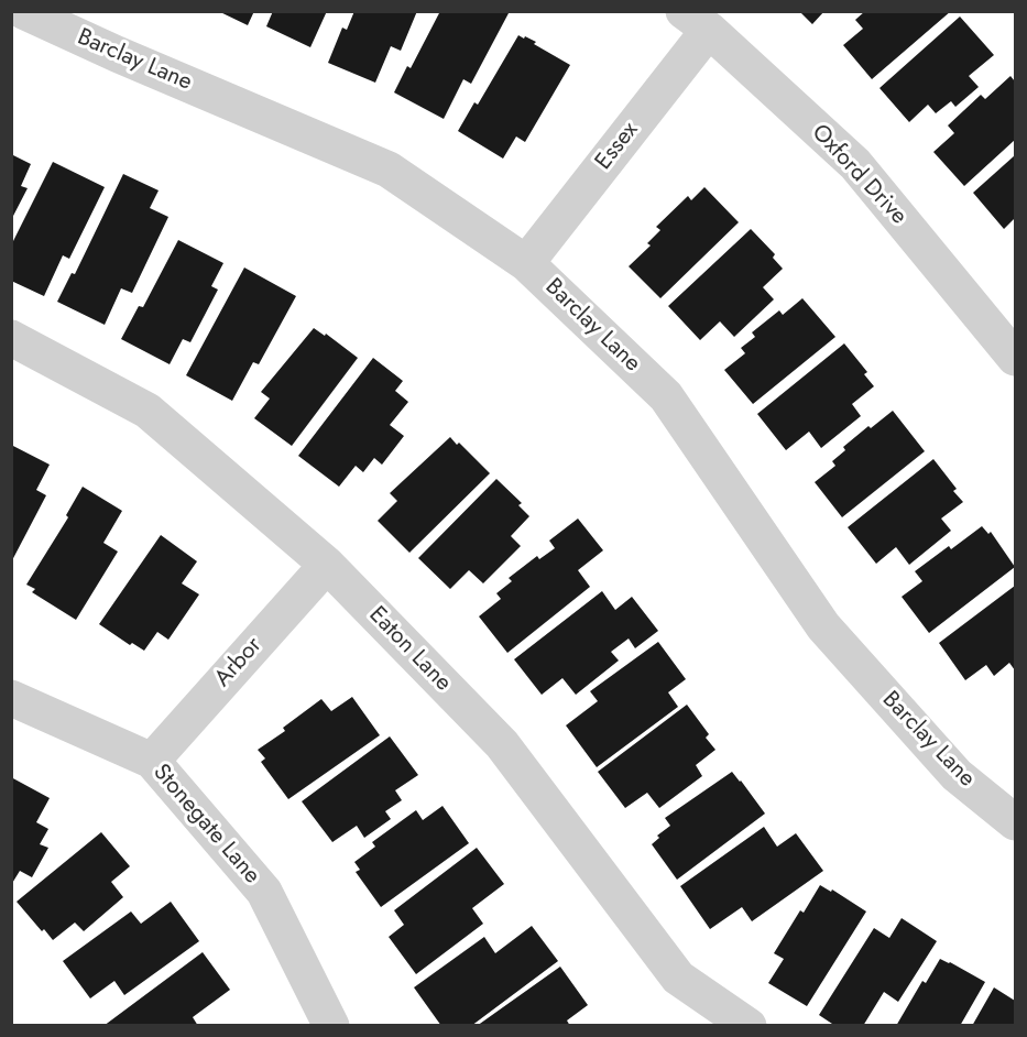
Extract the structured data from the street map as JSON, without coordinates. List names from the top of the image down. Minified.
{"streets":{"street":["Barclay Lane","Essex","Oxford Drive","Eaton Lane","Arbor","Stonegate Lane"]},"crossings":[["Barclay Lane","Essex"],["Essex","Oxford Drive"],["Eaton Lane","Arbor"],["Arbor","Stonegate Lane"]]}
